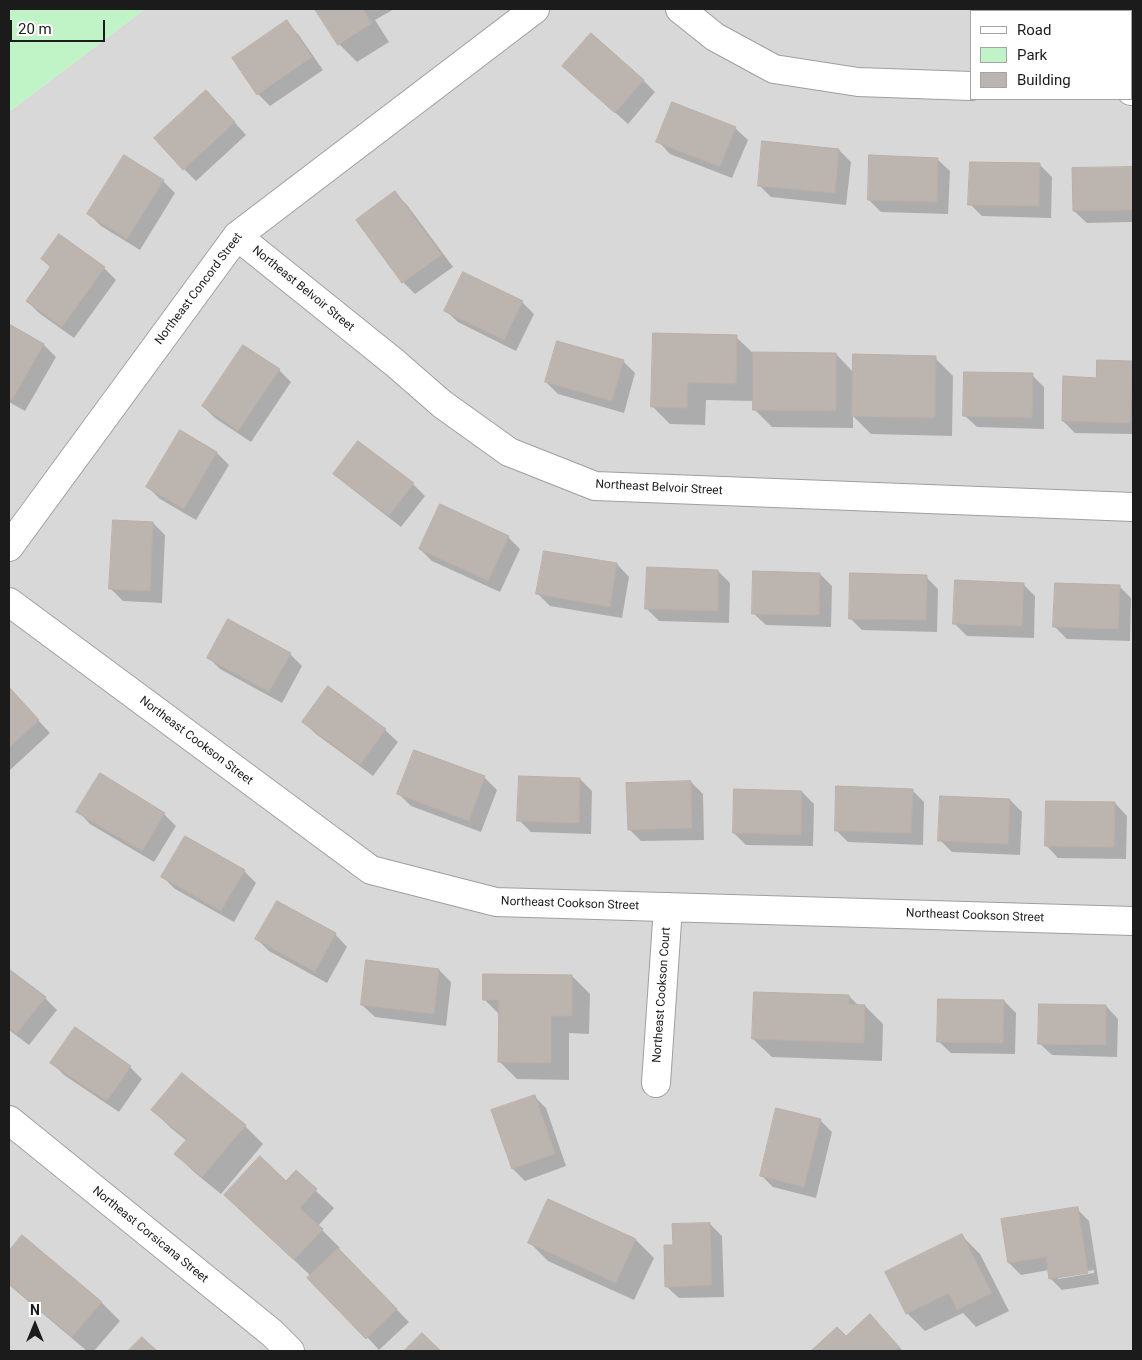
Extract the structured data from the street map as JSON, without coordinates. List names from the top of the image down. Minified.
{"streets":{"street":["Northeast Concord Street","Northeast Belvoir Street","Northeast Cookson Street","Northeast Cookson Court","Northeast Corsicana Street"]},"crossings":[["Northeast Concord Street","Northeast Belvoir Street"],["Northeast Cookson Street","Northeast Cookson Court"]],"legend":["Road","Park","Building"],"scale_bar":"20 m","north":"top"}
